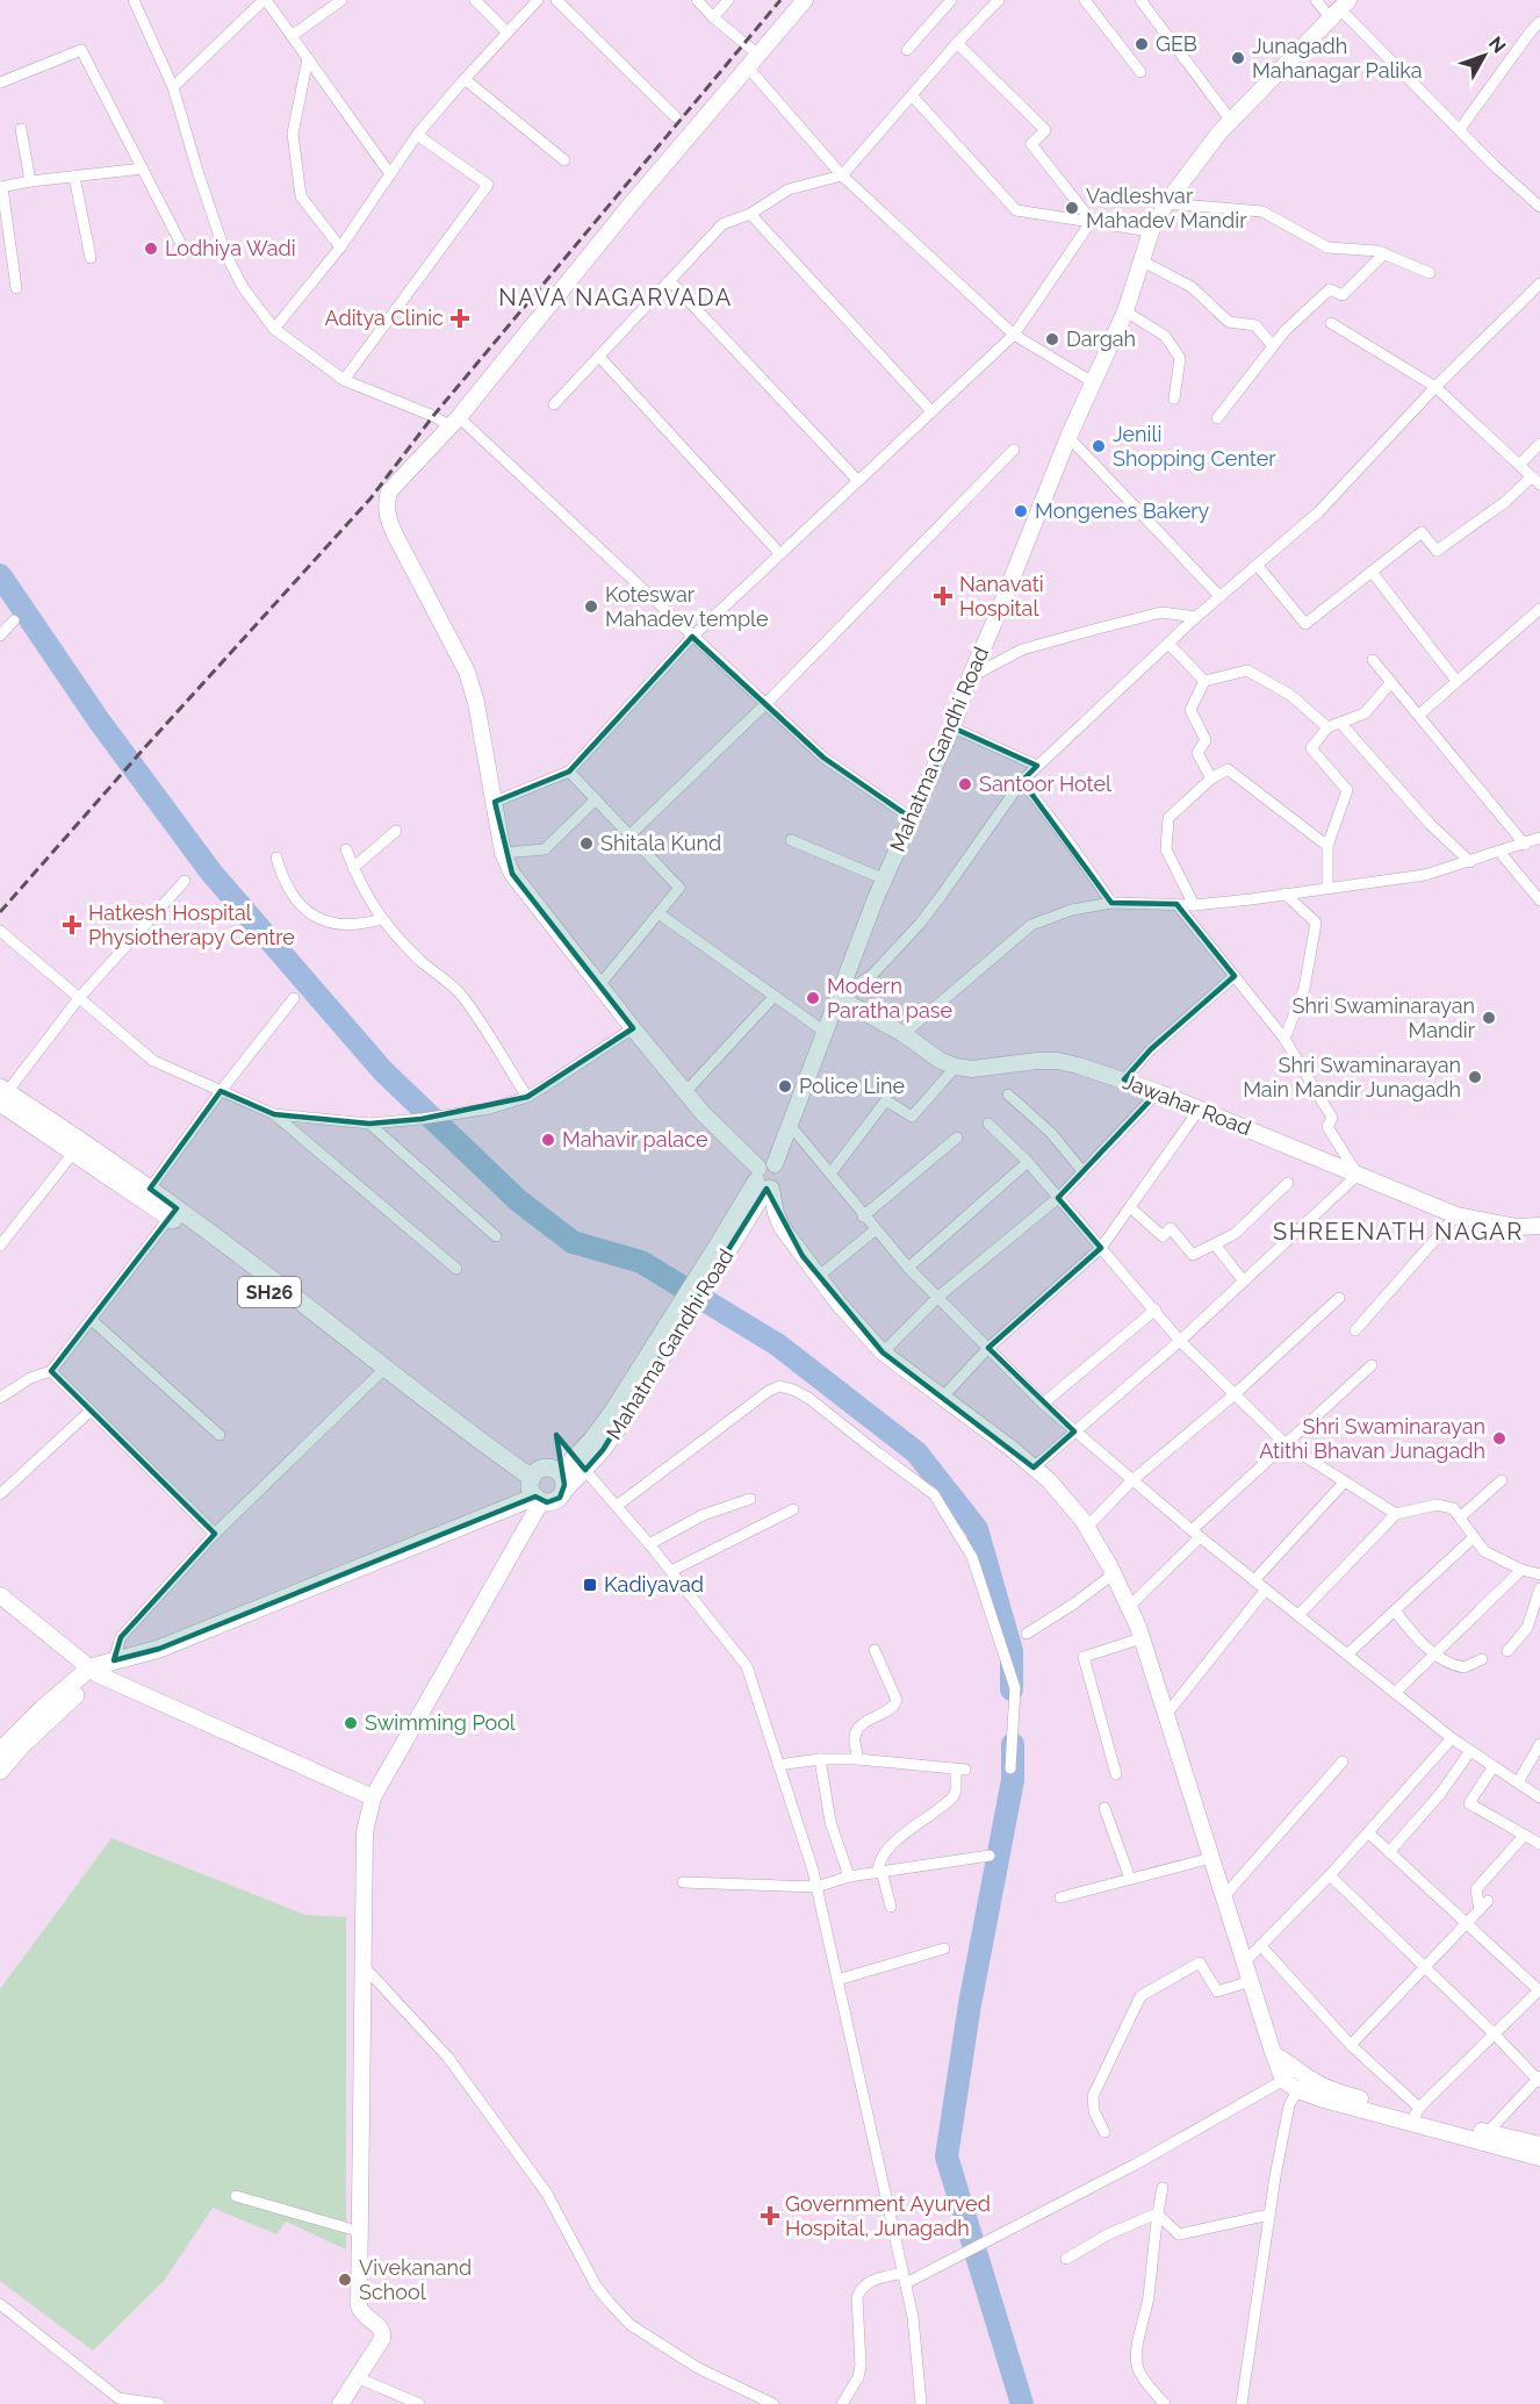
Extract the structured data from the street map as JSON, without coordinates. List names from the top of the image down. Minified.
{"streets":{"main road":["SH26"],"street":["Mahatma Gandhi Road","Jawahar Road"]},"crossings":[["Mahatma Gandhi Road","Jawahar Road"],["Mahatma Gandhi Road","SH26"]],"districts":["NAVA NAGARVADA","SHREENATH NAGAR"],"places":{"other":["GEB","Junagadh Mahanagar Palika","Vadleshvar Mahadev Mandir","Lodhiya Wadi","Dargah","Jenili Shopping Center","Mongenes Bakery","Koteswar Mahadev temple","Santoor Hotel","Shitala Kund","Modern Paratha pase","Shri Swaminarayan Mandir","Shri Swaminarayan Main Mandir Junagadh","Police Line","Mahavir palace","Shri Swaminarayan Atithi Bhavan Junagadh","Swimming Pool","Vivekanand School"],"health":["Aditya Clinic","Nanavati Hospital","Hatkesh Hospital Physiotherapy Centre","Government Ayurved Hospital, Junagadh"],"transit":["Kadiyavad"]},"north":"top right"}
